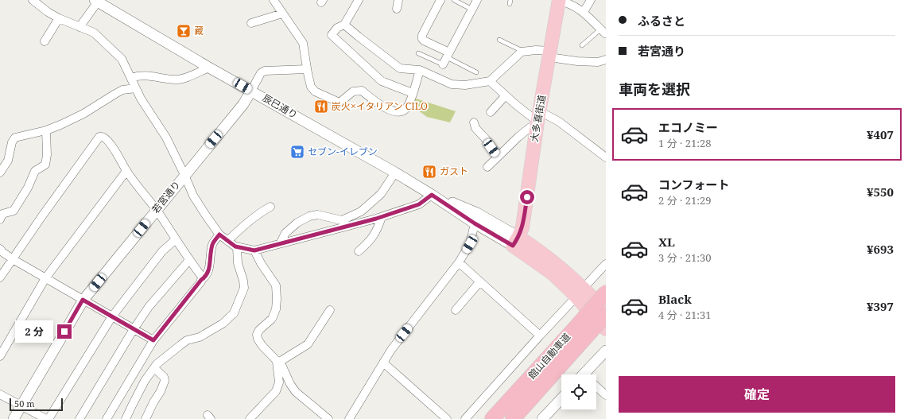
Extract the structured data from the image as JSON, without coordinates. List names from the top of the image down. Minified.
{"streets":{"highway":["大多喜街道","館山自動車道"],"street":["辰巳通り","若宮通り"]},"crossings":[["辰巳通り","大多喜街道"],["辰巳通り","若宮通り"]],"places":{"bar":["蔵"],"restaurant":["炭火×イタリアン CILO","ガスト"],"supermarket":["セブン-イレブン"]},"scale_bar":"50 m","page":{"banner":["ふるさと","若宮通り"],"heading":"車両を選択","list":[{"name":"エコノミー","note":"1 分 · 21:28","value":"¥407"},{"name":"コンフォート","note":"2 分 · 21:29","value":"¥550"},{"name":"XL","note":"3 分 · 21:30","value":"¥693"},{"name":"Black","note":"4 分 · 21:31","value":"¥397"}],"bubble":"2 分","buttons":"確定","scale":"50 m"}}
